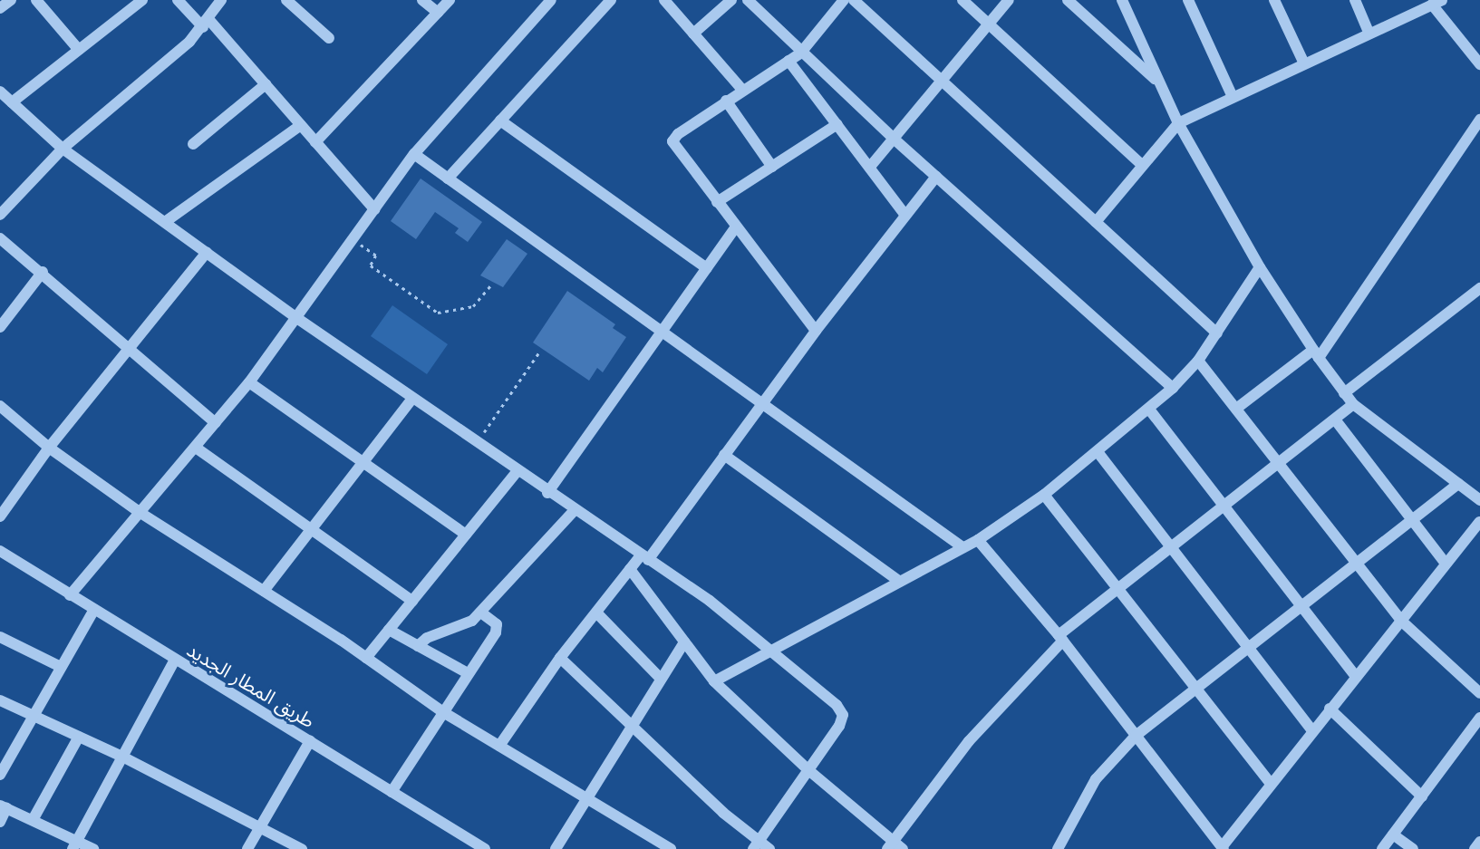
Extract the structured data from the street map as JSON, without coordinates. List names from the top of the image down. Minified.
{"streets":{"street":["طريق المطار الجديد"]}}
